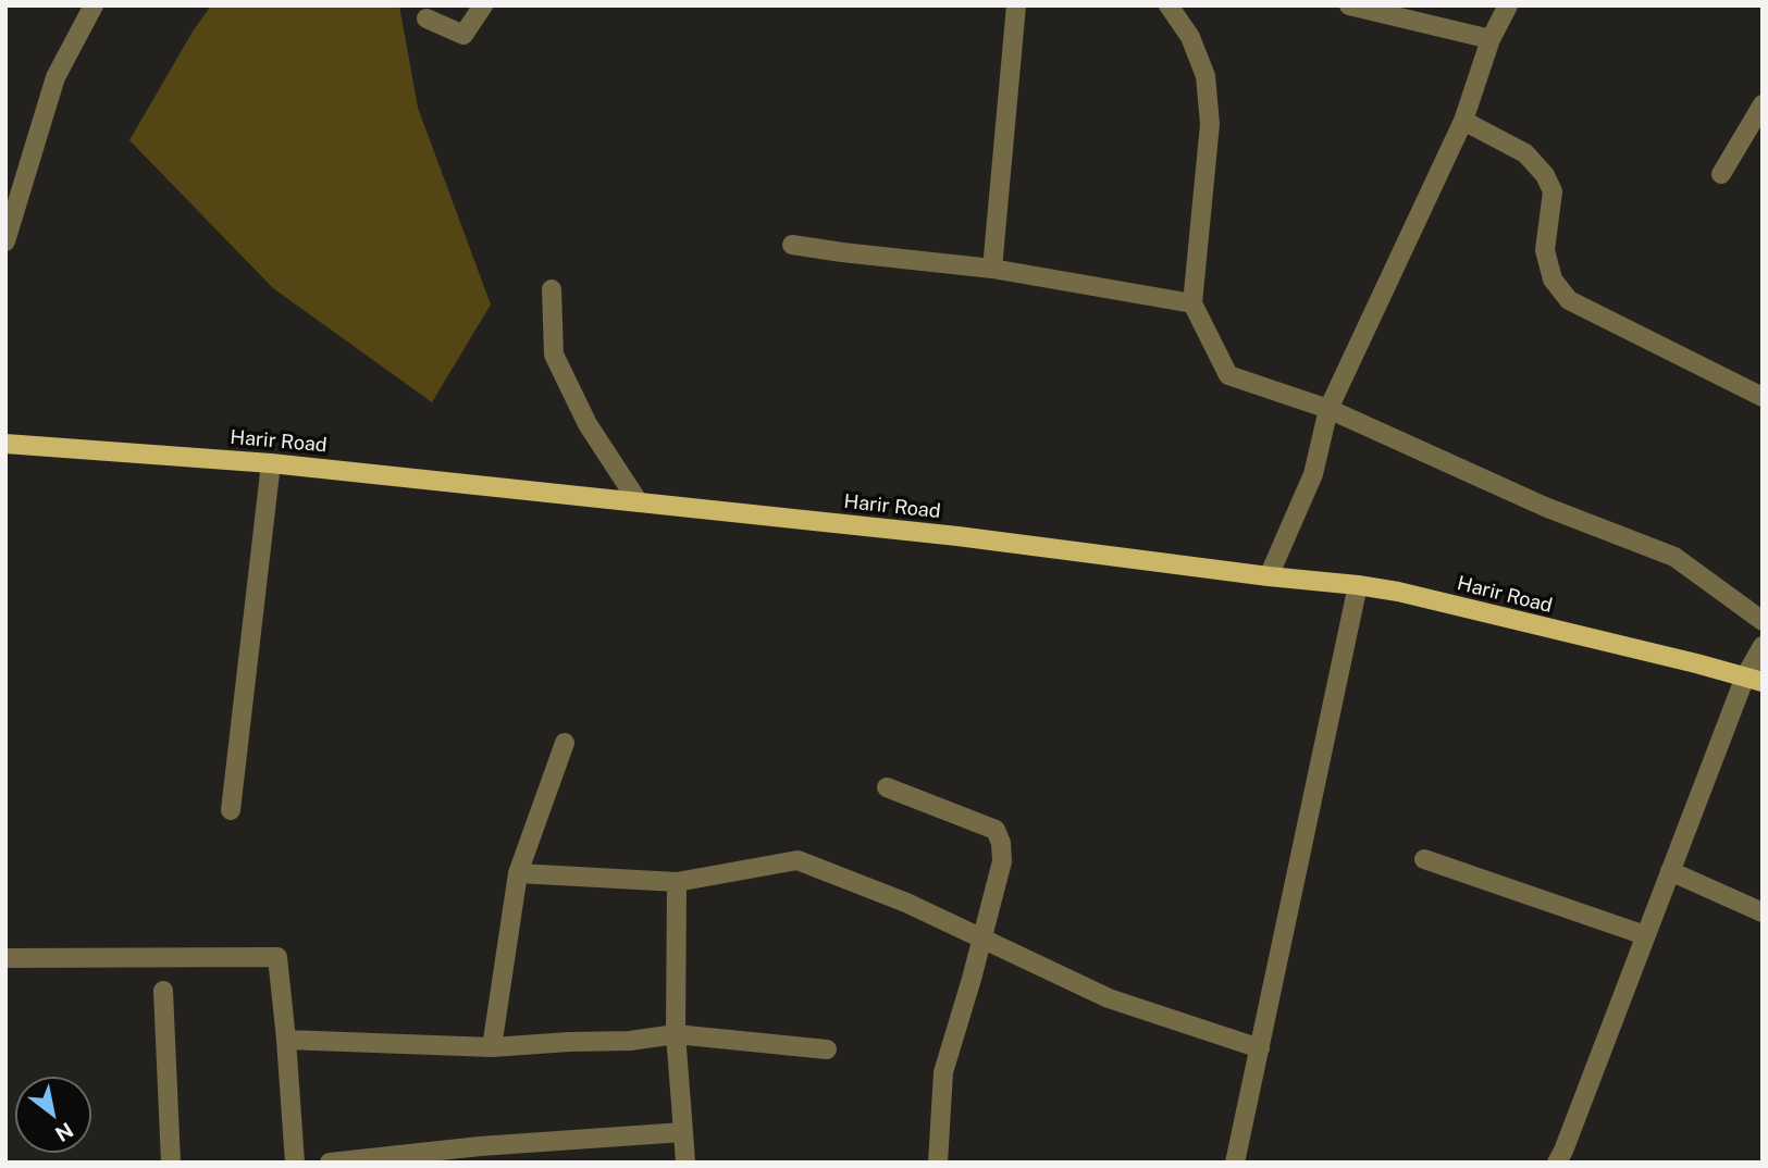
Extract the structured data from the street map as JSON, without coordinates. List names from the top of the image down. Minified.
{"streets":{"main road":["Harir Road"]},"north":"bottom right"}
